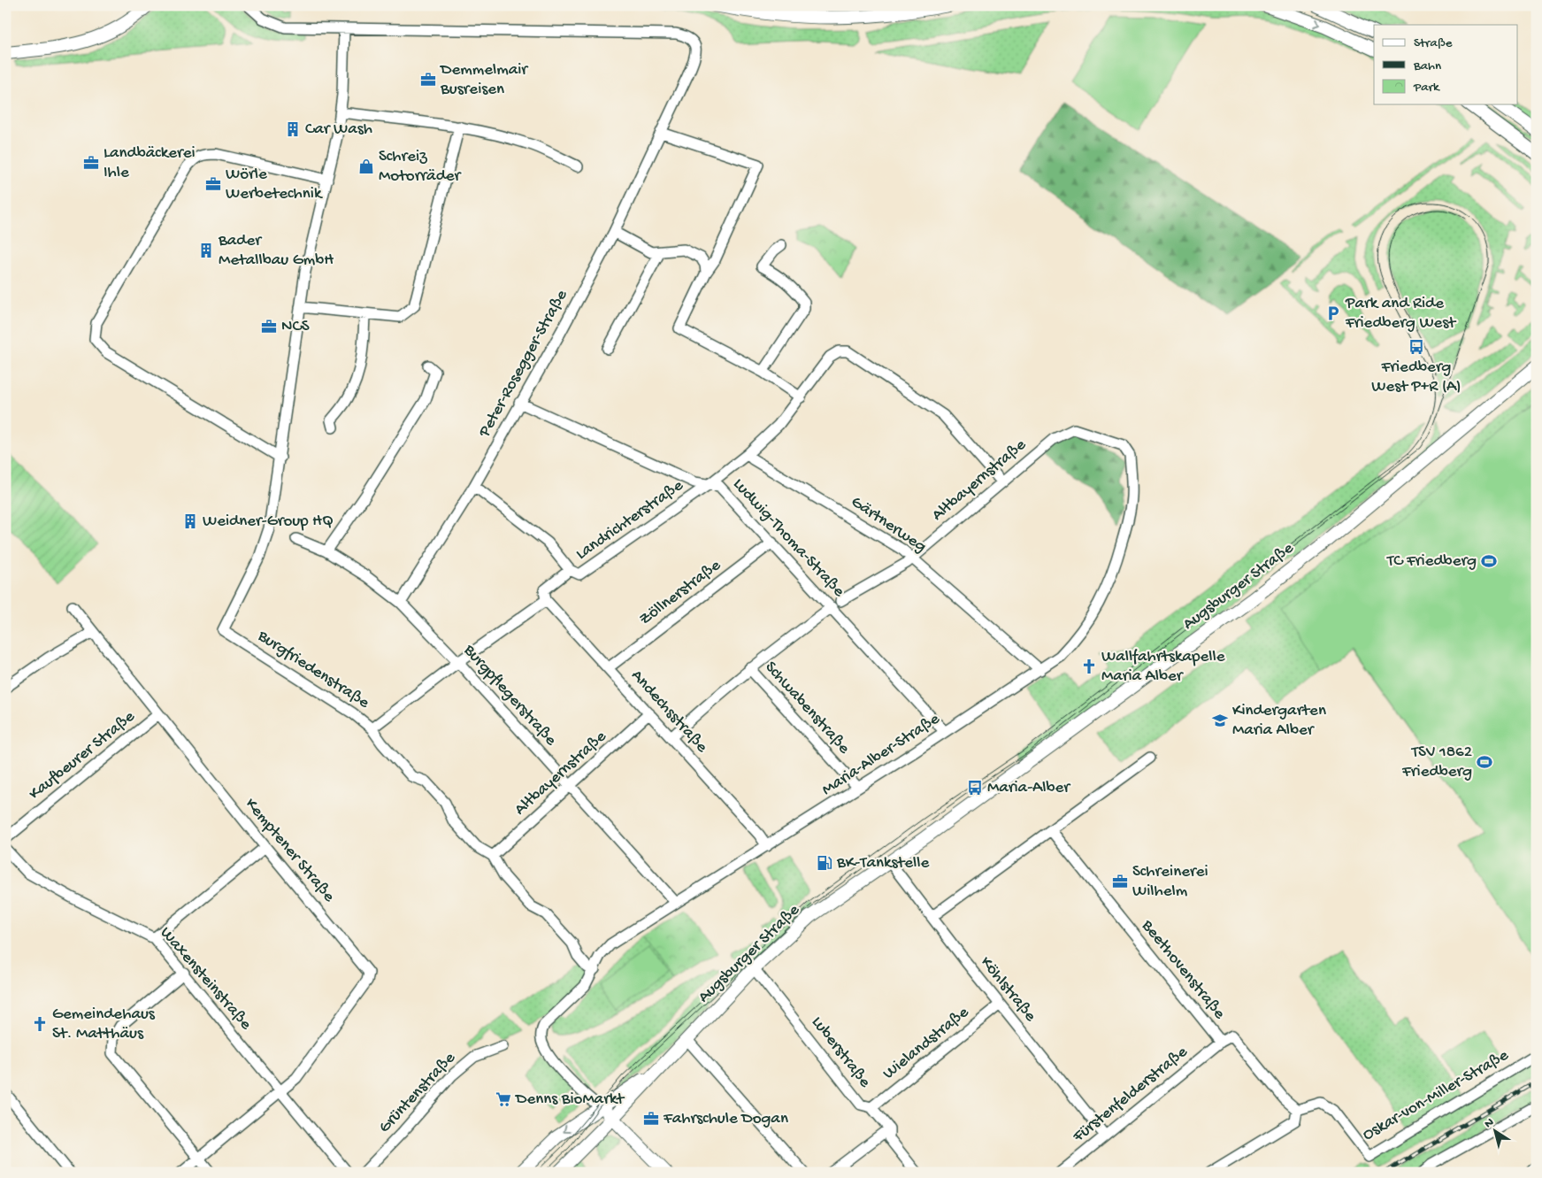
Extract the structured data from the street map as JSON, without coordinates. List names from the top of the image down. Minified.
{"streets":{"main road":["Augsburger Straße"],"street":["Peter-Rosegger-Straße","Altbayernstraße","Landrichterstraße","Gärtnerweg","Ludwig-Thoma-Straße","Zöllnerstraße","Burgfriedenstraße","Burgpflegerstraße","Schwabenstraße","Andechsstraße","Maria-Alber-Straße","Kaufbeurer Straße","Kemptener Straße","Beethovenstraße","Waxensteinstraße","Köhlstraße","Wielandstraße","Luberstraße","Grüntenstraße","Fürstenfelderstraße","Oskar-von-Miller-Straße"]},"crossings":[["Peter-Rosegger-Straße","Ludwig-Thoma-Straße"],["Peter-Rosegger-Straße","Burgpflegerstraße"],["Altbayernstraße","Landrichterstraße"],["Altbayernstraße","Gärtnerweg"],["Altbayernstraße","Ludwig-Thoma-Straße"],["Altbayernstraße","Burgfriedenstraße"],["Altbayernstraße","Burgpflegerstraße"],["Altbayernstraße","Schwabenstraße"],["Altbayernstraße","Andechsstraße"],["Altbayernstraße","Maria-Alber-Straße"],["Landrichterstraße","Gärtnerweg"],["Landrichterstraße","Ludwig-Thoma-Straße"],["Landrichterstraße","Andechsstraße"],["Gärtnerweg","Maria-Alber-Straße"],["Ludwig-Thoma-Straße","Zöllnerstraße"],["Ludwig-Thoma-Straße","Maria-Alber-Straße"],["Augsburger Straße","Köhlstraße"],["Augsburger Straße","Luberstraße"],["Zöllnerstraße","Andechsstraße"],["Burgfriedenstraße","Maria-Alber-Straße"],["Burgpflegerstraße","Maria-Alber-Straße"],["Schwabenstraße","Maria-Alber-Straße"],["Andechsstraße","Maria-Alber-Straße"],["Kaufbeurer Straße","Kemptener Straße"],["Kemptener Straße","Waxensteinstraße"],["Beethovenstraße","Fürstenfelderstraße"],["Beethovenstraße","Oskar-von-Miller-Straße"],["Köhlstraße","Wielandstraße"],["Köhlstraße","Fürstenfelderstraße"],["Wielandstraße","Luberstraße"]],"places":{"office":["Demmelmair Busreisen","Landbäckerei Ihle","Wörle Werbetechnik","NCS","Schreinerei Wilhelm","Fahrschule Dogan"],"building":["Car Wash","Bader Metallbau GmbH","Weidner-Group HQ"],"shop":["Schreiz Motorräder"],"parking":["Park and Ride Friedberg West"],"bus stop":["Friedberg West P+R (A)","Maria-Alber"],"sports":["TC Friedberg","TSV 1862 Friedberg"],"church":["Wallfahrtskapelle Maria Alber","Gemeindehaus St. Matthäus"],"school or university":["Kindergarten Maria Alber"],"fuel station":["BK-Tankstelle"],"supermarket":["Denns BioMarkt"]},"legend":["Straße","Bahn","Park"],"north":"top left"}
